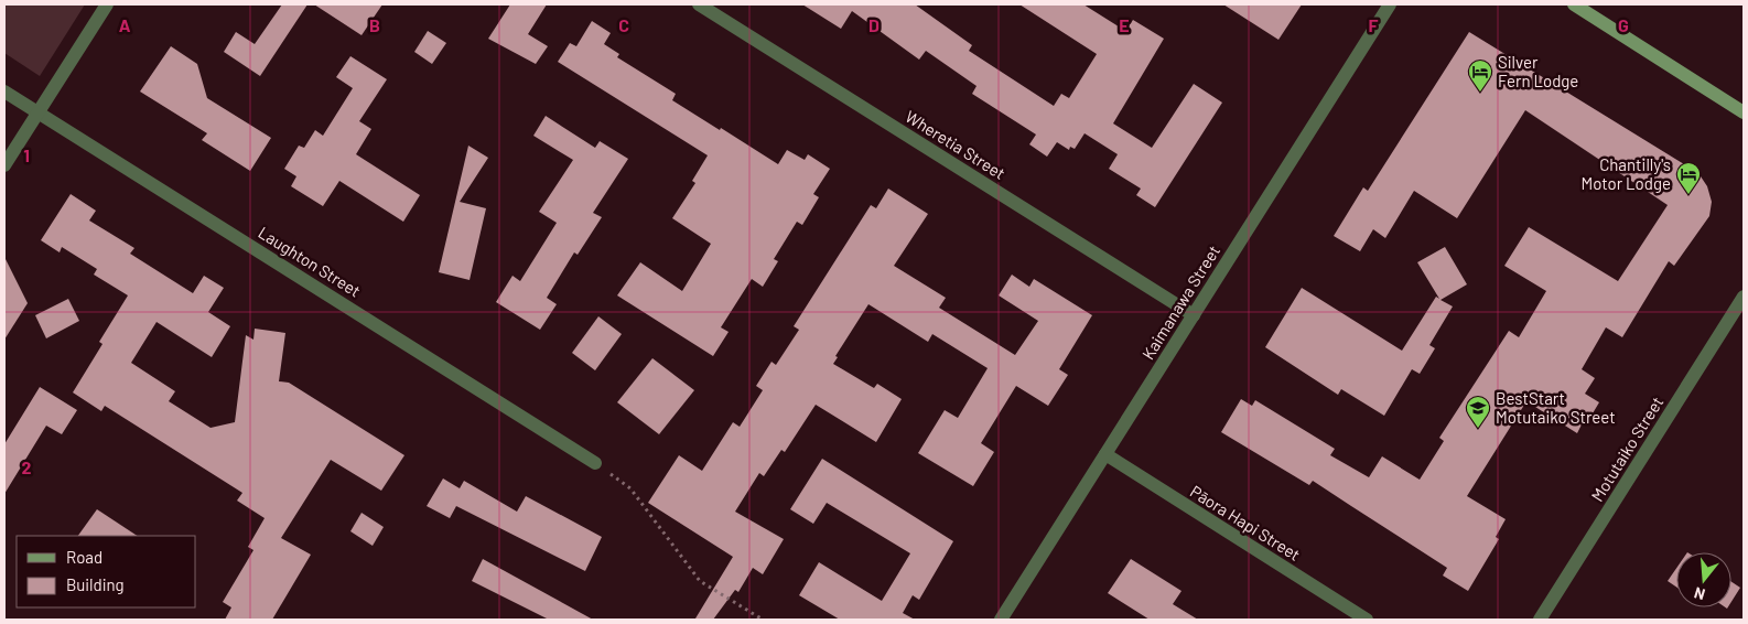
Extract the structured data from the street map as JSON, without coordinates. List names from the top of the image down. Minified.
{"streets":{"street":["Wheretia Street","Laughton Street","Kaimanawa Street","Motutaiko Street","Pāora Hapi Street"]},"crossings":[["Wheretia Street","Kaimanawa Street"],["Kaimanawa Street","Pāora Hapi Street"]],"places":{"hotel":["Silver Fern Lodge","Chantilly's Motor Lodge"],"school or university":["BestStart Motutaiko Street"]},"legend":["Road","Building"],"north":"bottom","grid":{"columns":["A","B","C","D","E","F","G"],"rows":["1","2"]}}
